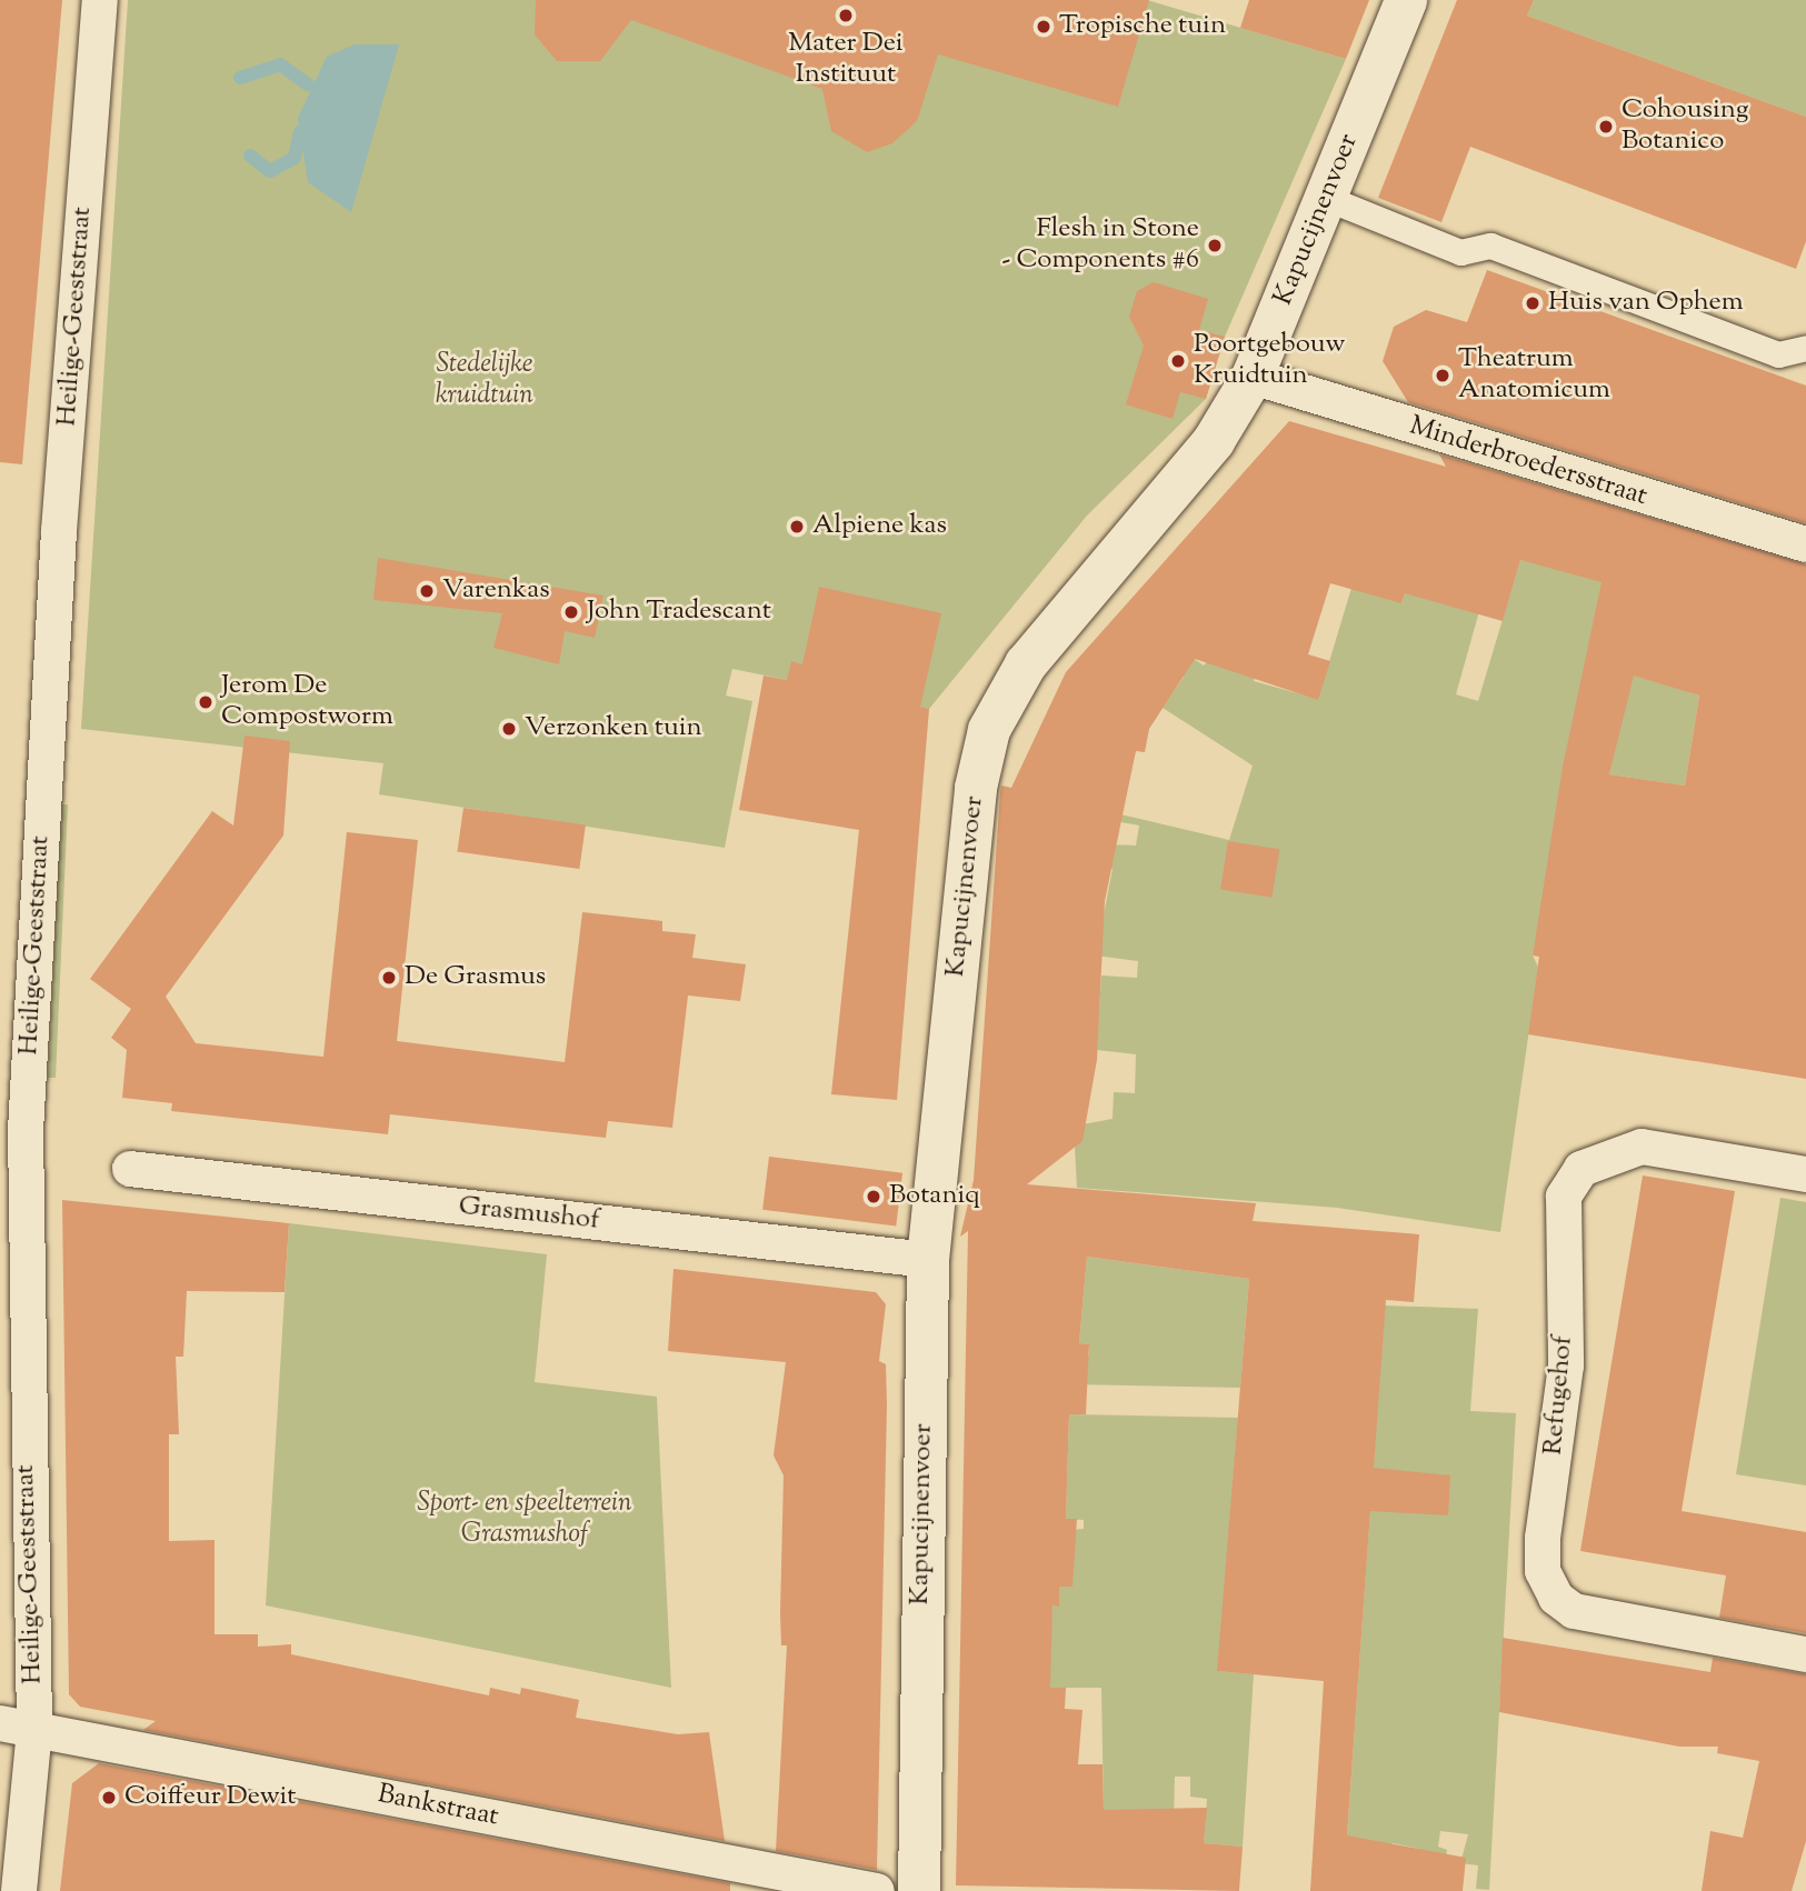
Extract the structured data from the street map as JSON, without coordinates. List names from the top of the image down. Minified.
{"streets":{"street":["Kapucijnenvoer","Heilige-Geeststraat","Minderbroedersstraat","Grasmushof","Refugehof","Bankstraat"]},"crossings":[["Kapucijnenvoer","Minderbroedersstraat"],["Kapucijnenvoer","Grasmushof"],["Heilige-Geeststraat","Bankstraat"]],"parks":["Stedelijke kruidtuin","Sport- en speelterrein Grasmushof"],"places":["Mater Dei Instituut","Tropische tuin","Cohousing Botanico","Flesh in Stone - Components #6","Huis van Ophem","Poortgebouw Kruidtuin","Theatrum Anatomicum","Alpiene kas","Varenkas","John Tradescant","Jerom De Compostworm","Verzonken tuin","De Grasmus","Botaniq","Coiffeur Dewit"]}
